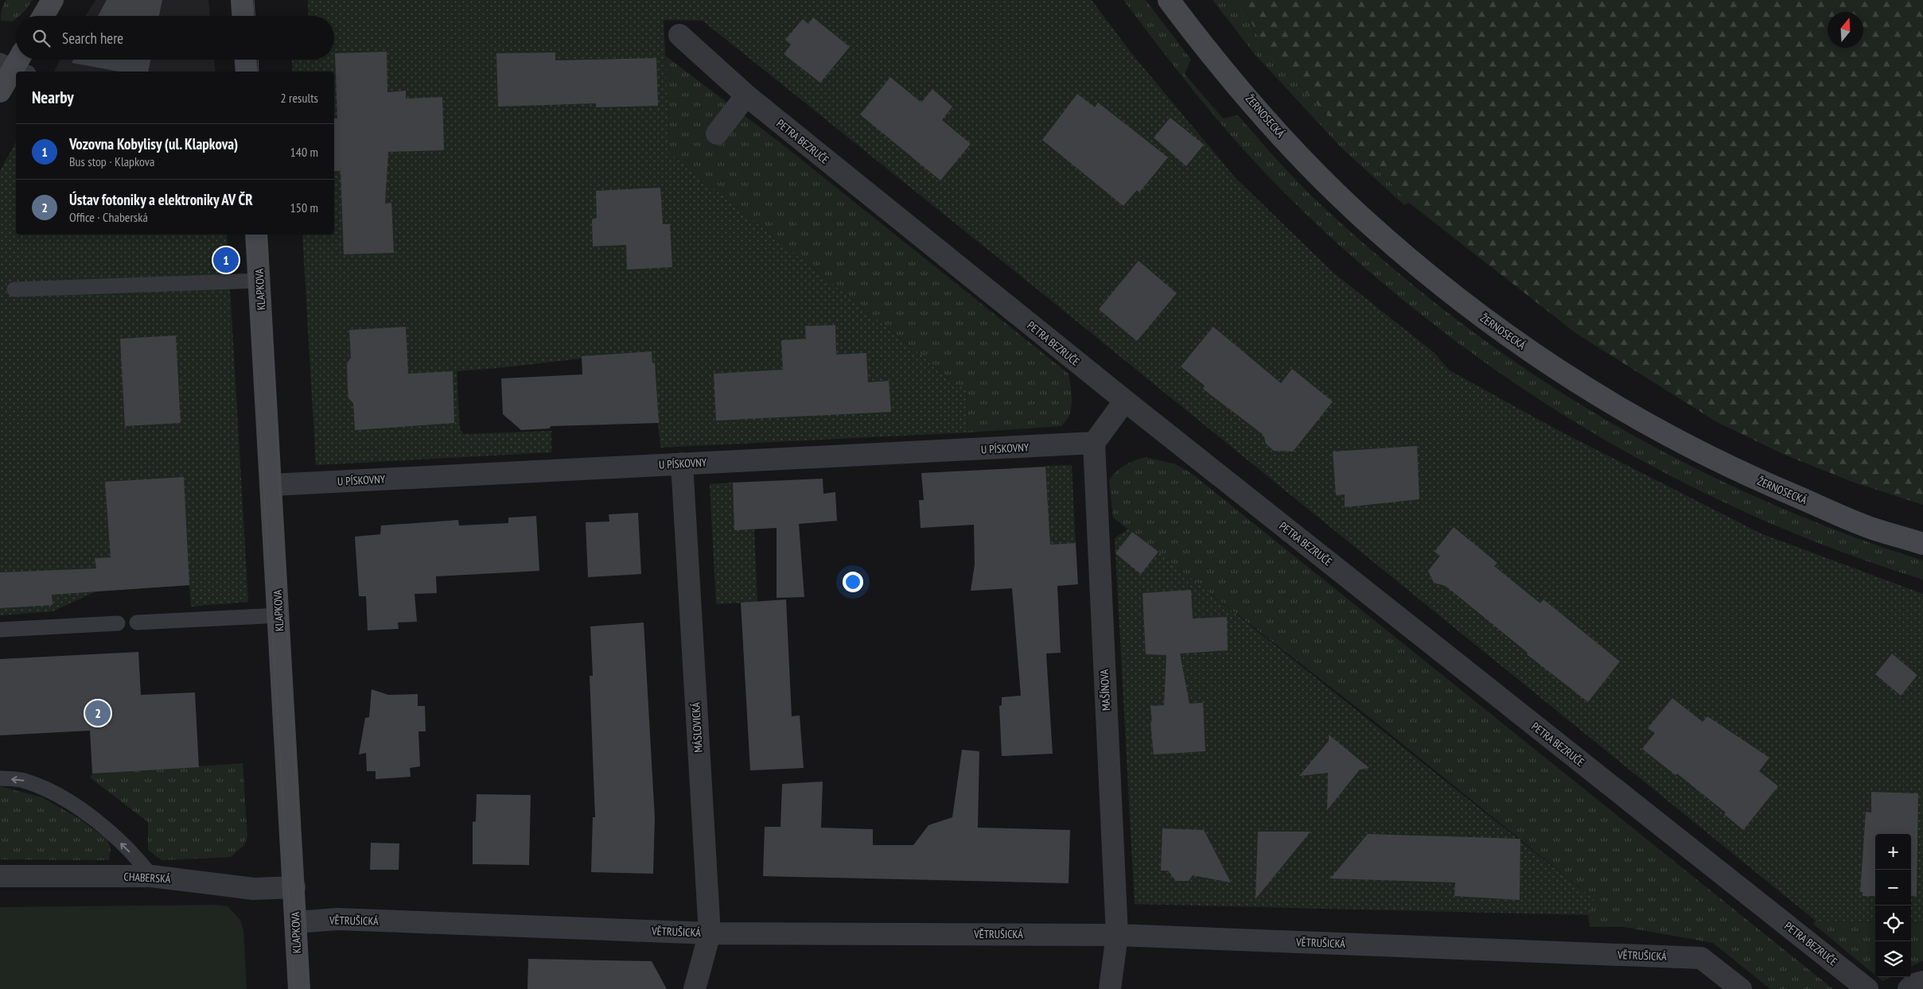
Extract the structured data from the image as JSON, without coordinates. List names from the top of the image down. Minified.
{"streets":{"street":["ŽERNOSECKÁ","PETRA BEZRUČE","KLAPKOVA","U PÍSKOVNY","MAŠÍNOVA","MÁSLOVICKÁ","CHABERSKÁ","VĚTRUŠICKÁ"]},"crossings":[["KLAPKOVA","U PÍSKOVNY"],["KLAPKOVA","CHABERSKÁ"],["KLAPKOVA","VĚTRUŠICKÁ"],["U PÍSKOVNY","MAŠÍNOVA"],["U PÍSKOVNY","MÁSLOVICKÁ"],["MAŠÍNOVA","VĚTRUŠICKÁ"],["MÁSLOVICKÁ","VĚTRUŠICKÁ"]],"north":"top","page":{"search":"Search here","heading":["Nearby","2 results"],"list":[{"mark":"1","name":"Vozovna Kobylisy (ul. Klapkova)","note":"Bus stop · Klapkova","value":"140 m"},{"mark":"2","name":"Ústav fotoniky a elektroniky AV ČR","note":"Office · Chaberská","value":"150 m"}],"pins":["1","2"],"map_buttons":["+","−"]}}
